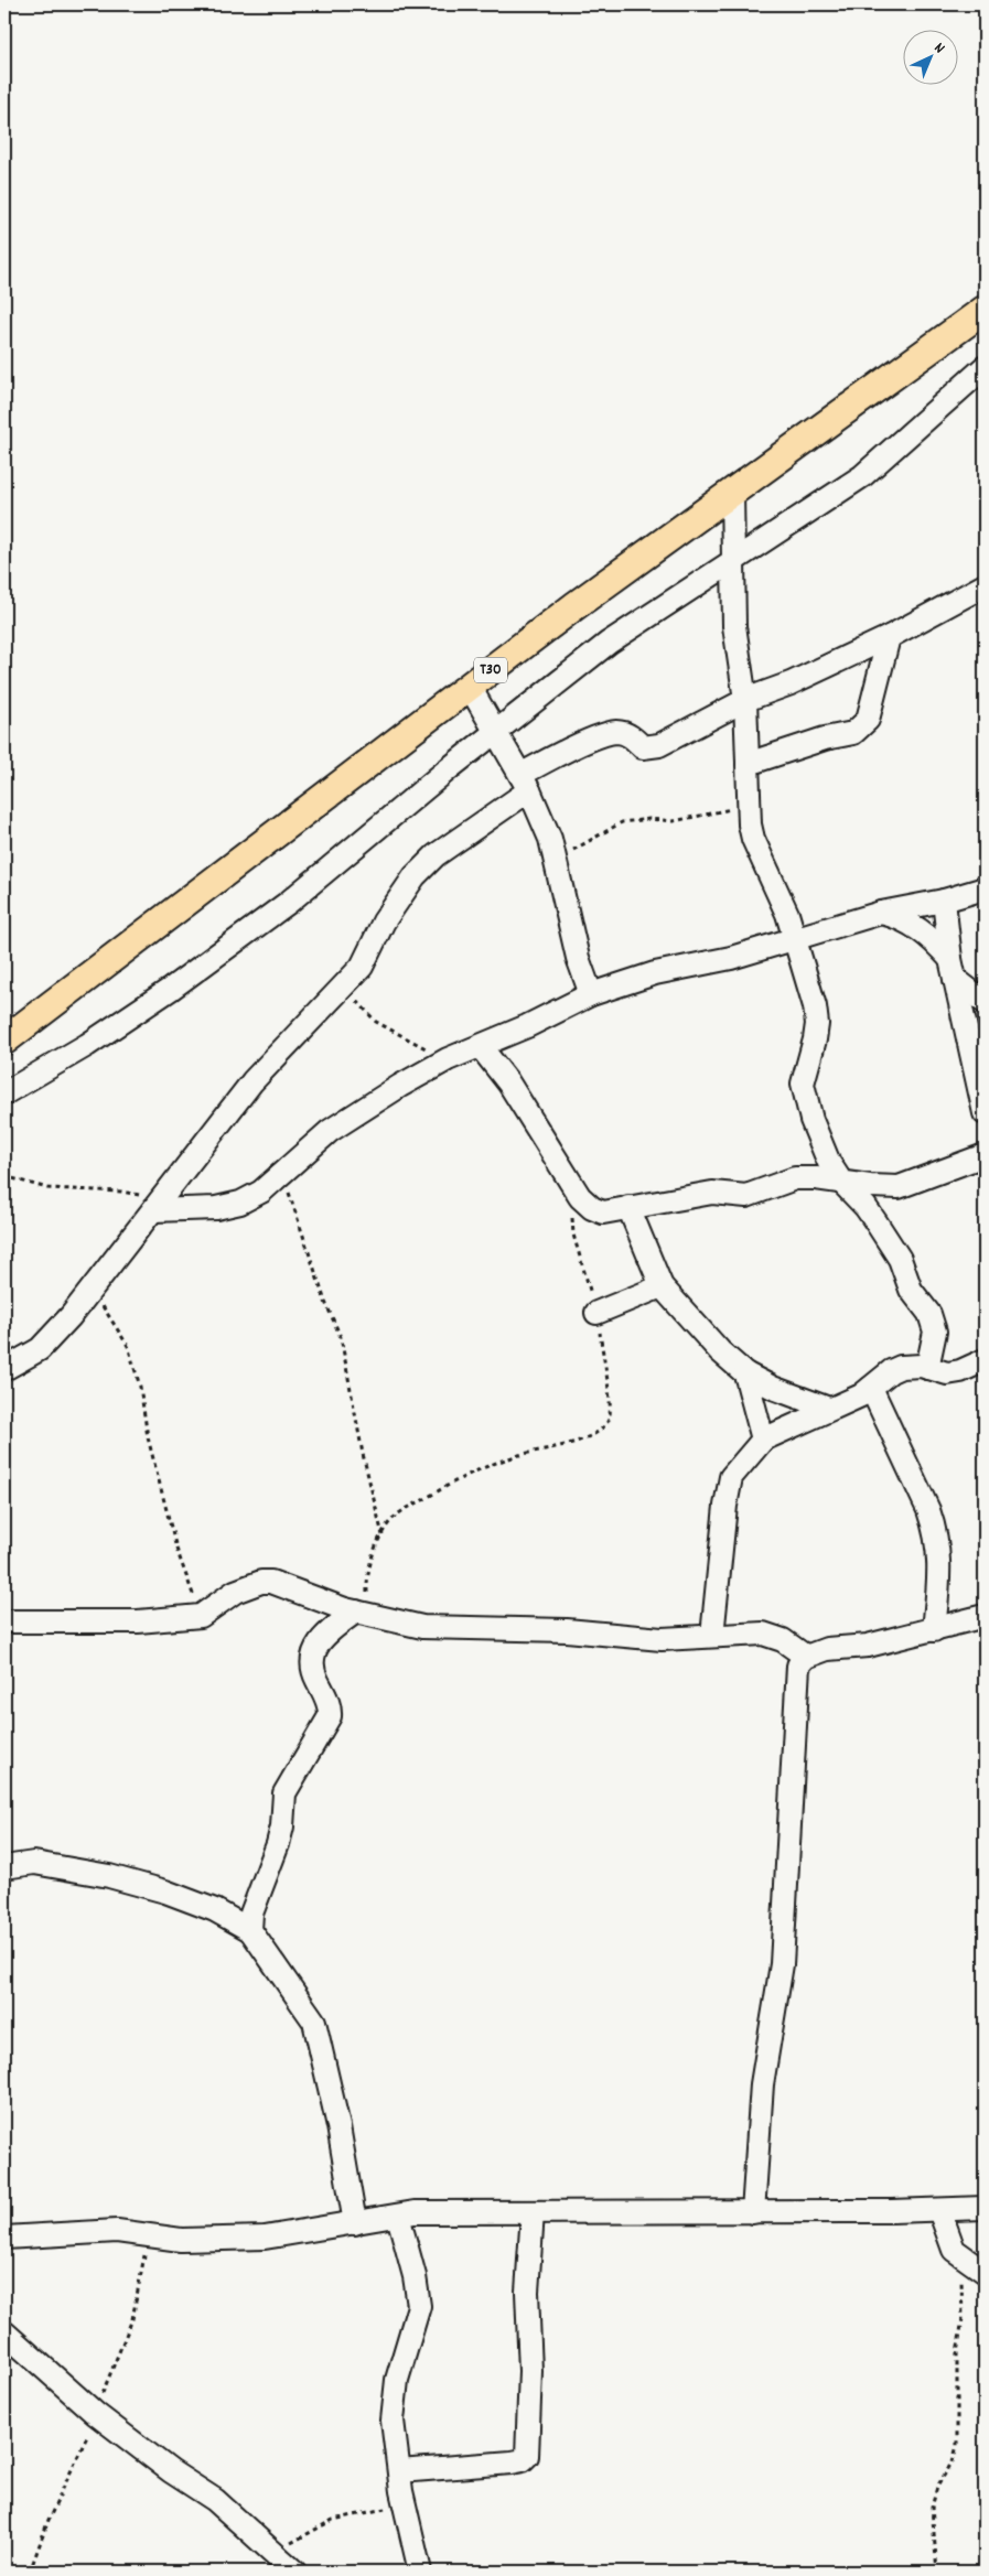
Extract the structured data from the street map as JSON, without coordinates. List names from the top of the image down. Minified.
{"streets":{"main road":["T30"]},"north":"top right"}
